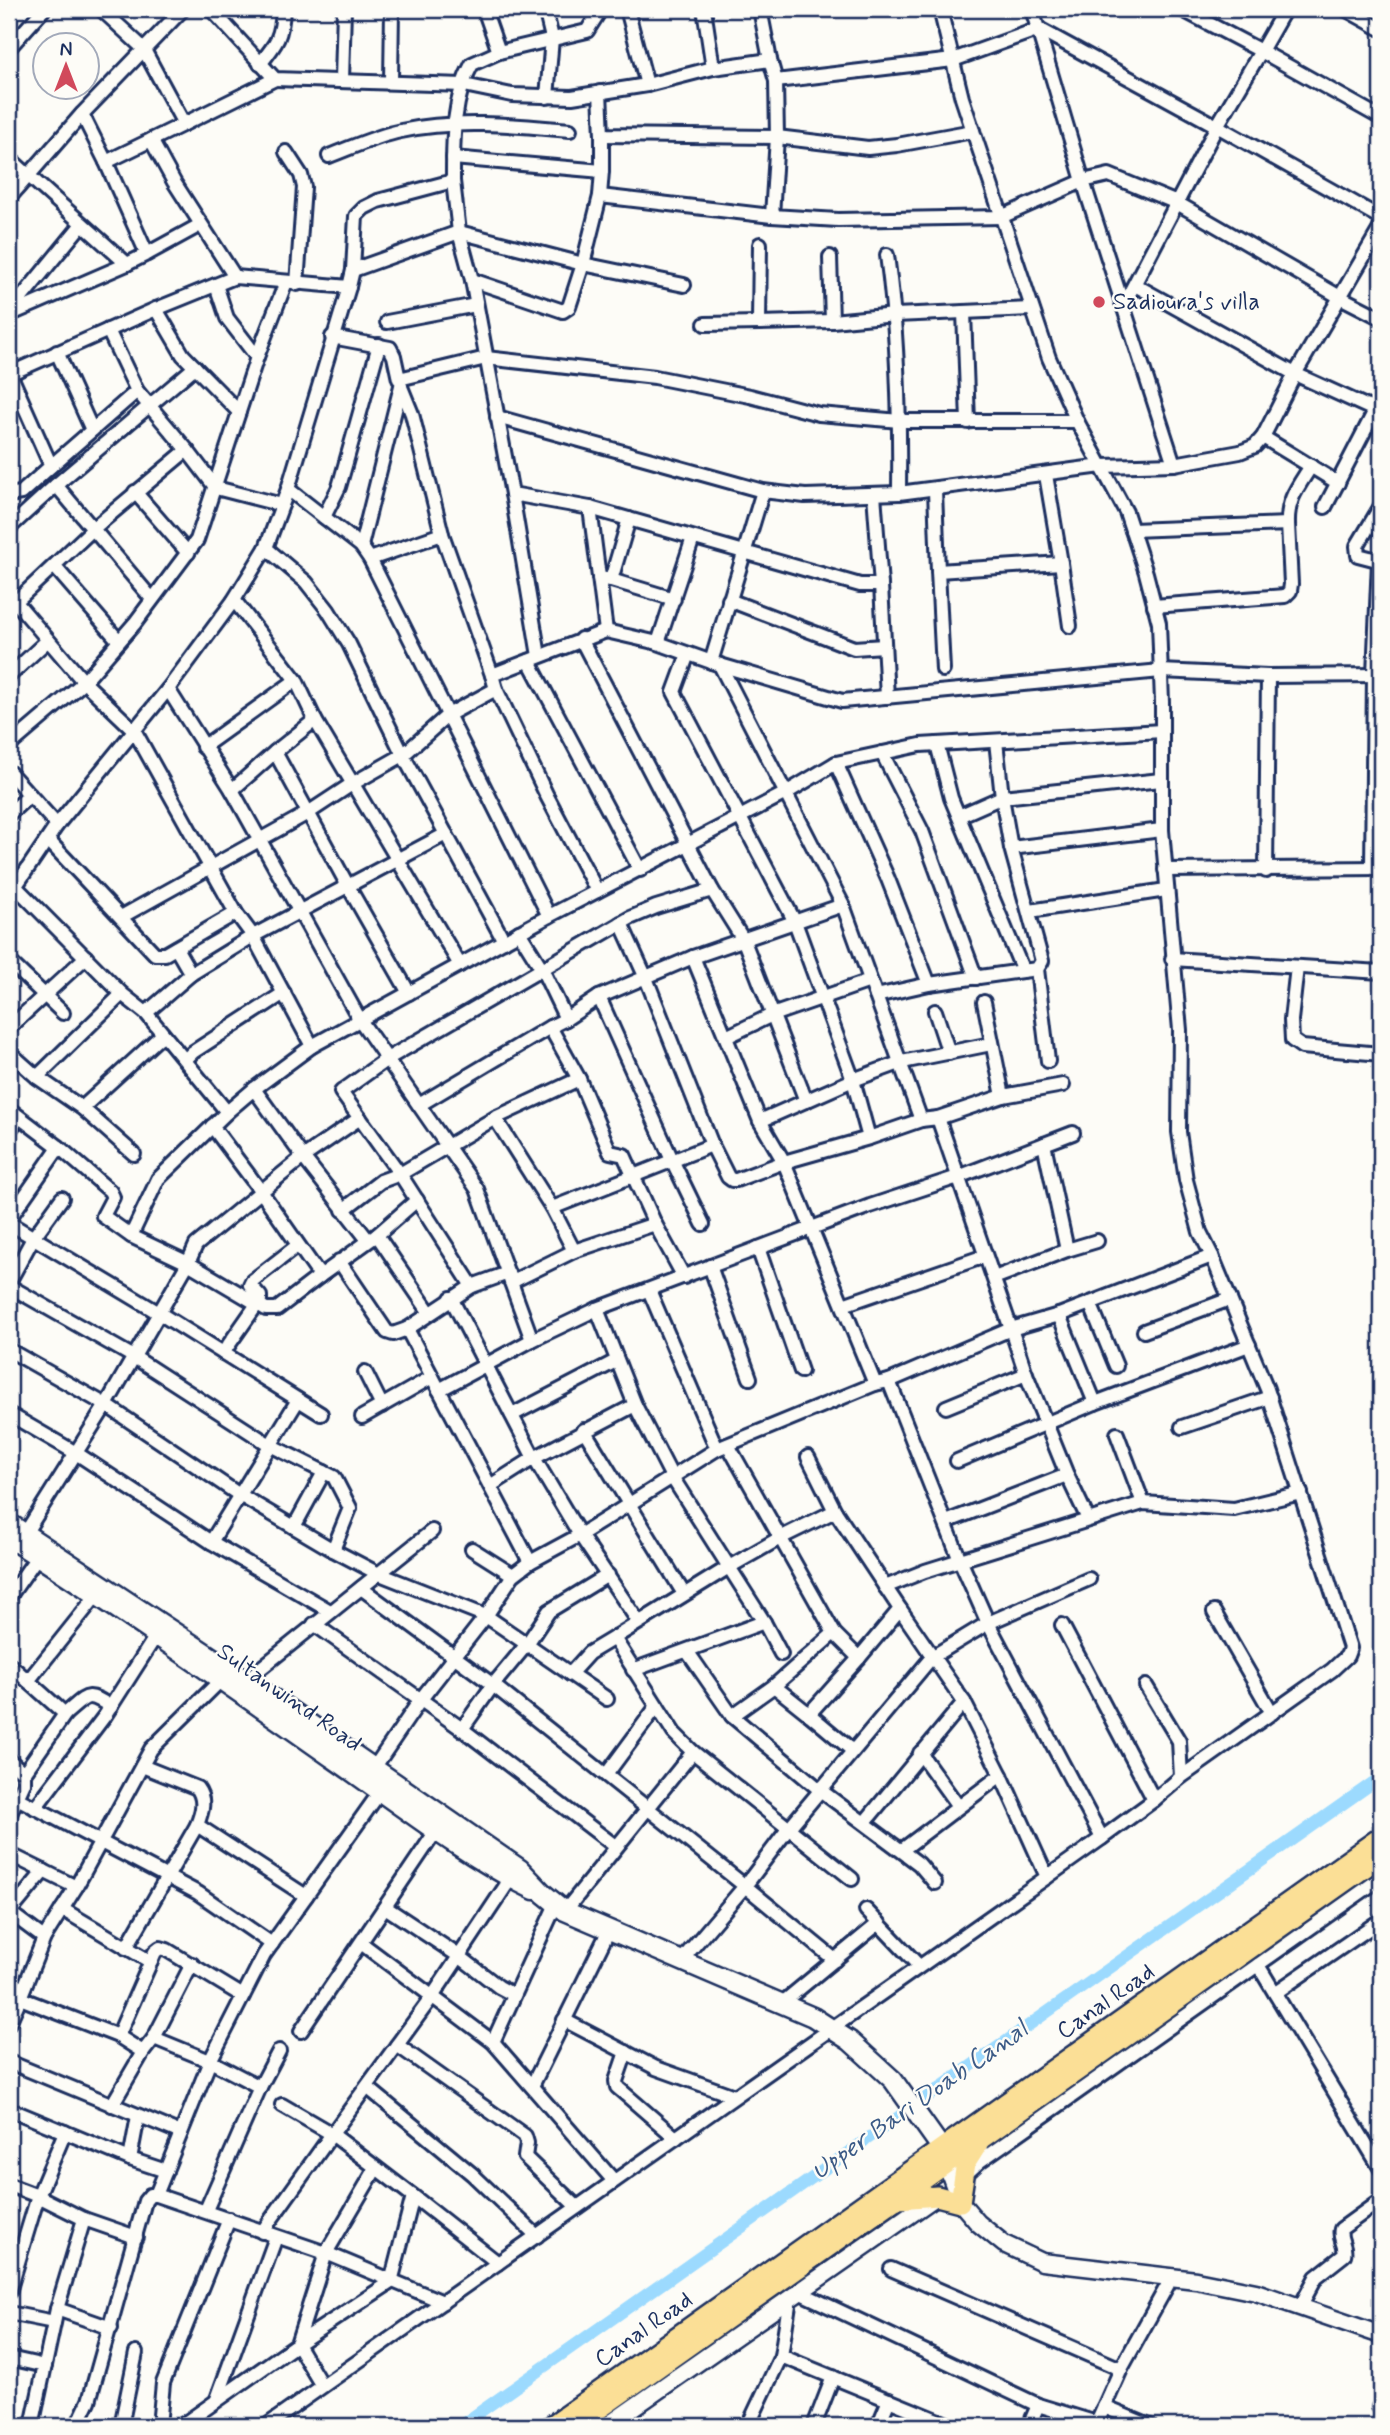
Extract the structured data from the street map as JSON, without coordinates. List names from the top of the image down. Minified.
{"streets":{"main road":["Sultanwind Road","Canal Road"]},"crossings":[["Sultanwind Road","Canal Road"]],"water":["Upper Bari Doab Canal"],"places":["Sadioura's villa"],"north":"top"}
